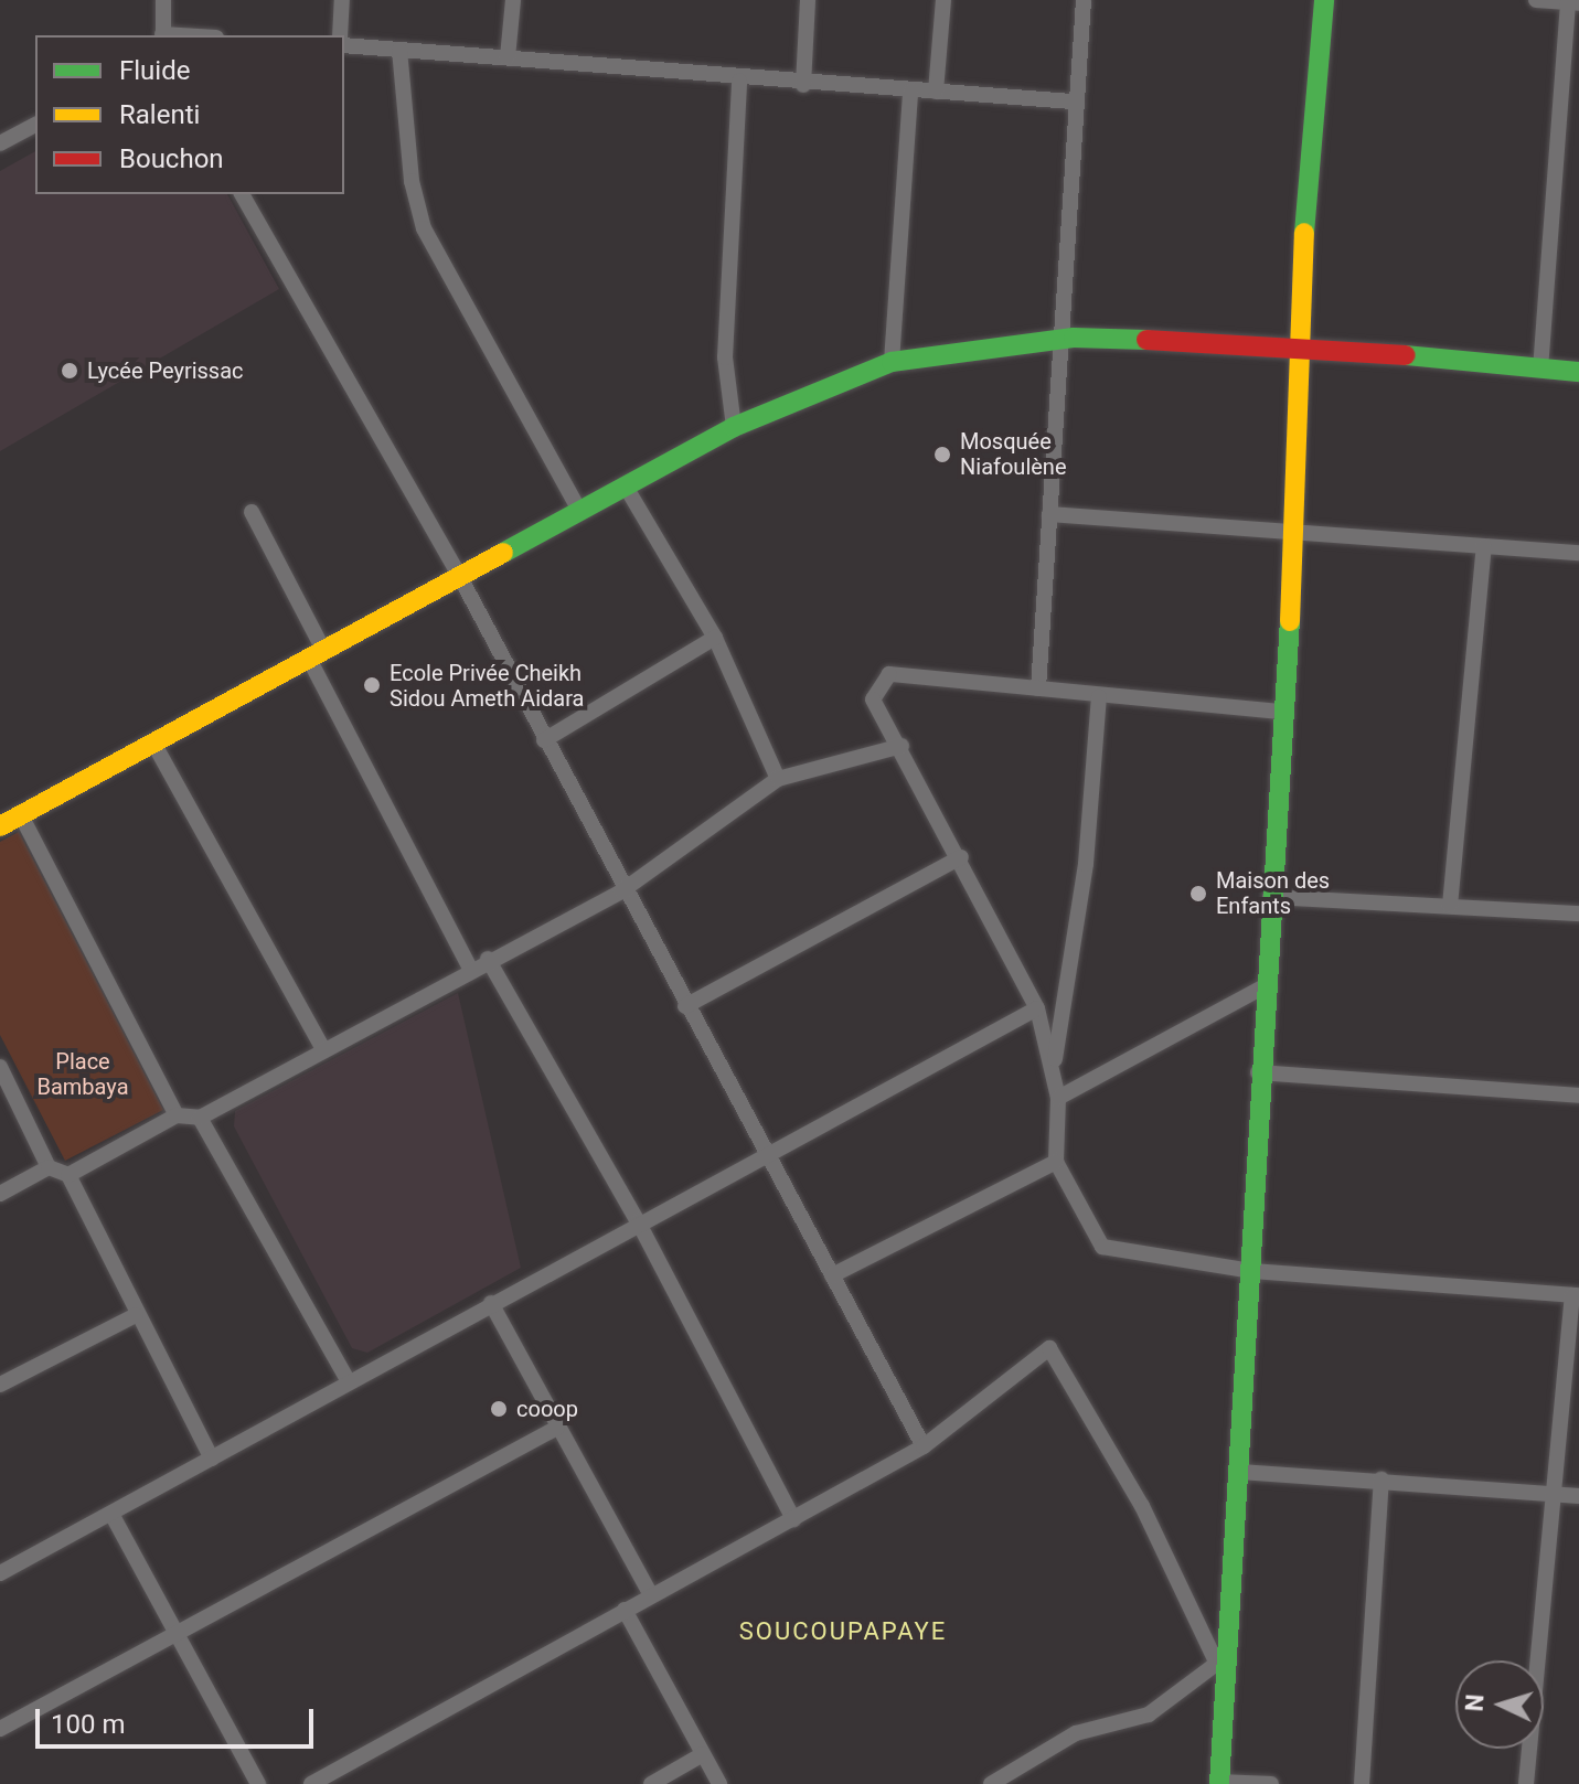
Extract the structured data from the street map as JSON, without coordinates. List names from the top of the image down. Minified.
{"districts":["SOUCOUPAPAYE"],"parks":["Place Bambaya"],"places":["Lycée Peyrissac","Mosquée Niafoulène","Ecole Privée Cheikh Sidou Ameth Aidara","Maison des Enfants","cooop"],"legend":["Fluide","Ralenti","Bouchon"],"scale_bar":"100 m","north":"left"}
